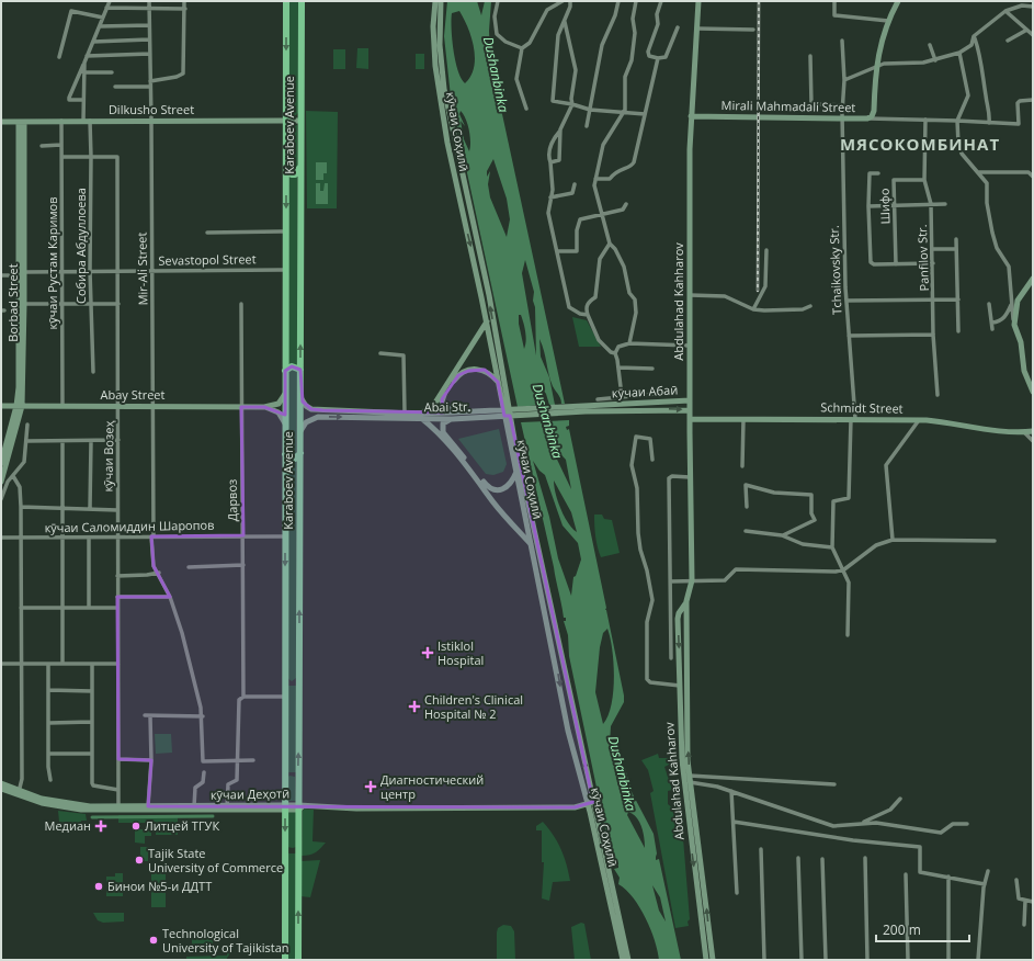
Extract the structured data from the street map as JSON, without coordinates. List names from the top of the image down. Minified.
{"streets":{"highway":["Karaboev Avenue"],"main road":["Mirali Mahmadali Street","Dilkusho Street","кӯчаи Соҳилӣ","Abdulahad Kahharov","Borbad Street","кӯчаи Абаӣ","Abay Street","Abai Str.","Schmidt Street","кӯчаи Деҳотӣ"],"street":["Шифо","Собира Абдуллоева","Panfilov Str.","Sevastopol Street","кӯчаи Рустам Каримов","Mir-Ali Street","Tchaikovsky Str.","кӯчаи Возеҳ","Дарвоз","кӯчаи Саломиддин Шаропов"]},"crossings":[["Mirali Mahmadali Street","Tchaikovsky Str."],["Mirali Mahmadali Street","Abdulahad Kahharov"],["Dilkusho Street","Karaboev Avenue"],["Dilkusho Street","Собира Абдуллоева"],["Dilkusho Street","кӯчаи Рустам Каримов"],["Dilkusho Street","Mir-Ali Street"],["Dilkusho Street","Borbad Street"],["Karaboev Avenue","Sevastopol Street"],["Karaboev Avenue","Abay Street"],["Karaboev Avenue","Abai Str."],["Karaboev Avenue","кӯчаи Саломиддин Шаропов"],["Karaboev Avenue","кӯчаи Деҳотӣ"],["кӯчаи Соҳилӣ","кӯчаи Деҳотӣ"],["Шифо","Panfilov Str."],["Собира Абдуллоева","Sevastopol Street"],["Собира Абдуллоева","кӯчаи Возеҳ"],["Sevastopol Street","кӯчаи Рустам Каримов"],["Sevastopol Street","Mir-Ali Street"],["Sevastopol Street","Borbad Street"],["Sevastopol Street","кӯчаи Возеҳ"],["кӯчаи Рустам Каримов","Abay Street"],["кӯчаи Рустам Каримов","кӯчаи Возеҳ"],["Mir-Ali Street","Abay Street"],["Mir-Ali Street","Дарвоз"],["Mir-Ali Street","кӯчаи Саломиддин Шаропов"],["Tchaikovsky Str.","Schmidt Street"],["Abdulahad Kahharov","кӯчаи Абаӣ"],["Abdulahad Kahharov","Schmidt Street"],["Borbad Street","Abay Street"],["кӯчаи Абаӣ","Abai Str."],["Abay Street","кӯчаи Возеҳ"],["Abay Street","Дарвоз"],["кӯчаи Возеҳ","кӯчаи Саломиддин Шаропов"],["кӯчаи Возеҳ","кӯчаи Деҳотӣ"],["Дарвоз","кӯчаи Саломиддин Шаропов"]],"districts":["МЯСОКОМБИНАТ"],"water":["Dushanbinka"],"places":{"health":["Istiklol Hospital","Children's Clinical Hospital № 2","Диагностический центр","Медиан"],"other":["Литцей ТГУК","Tajik State University of Commerce","Бинои №5-и ДДТТ","Technological University of Tajikistan"]},"scale_bar":"200 m"}
